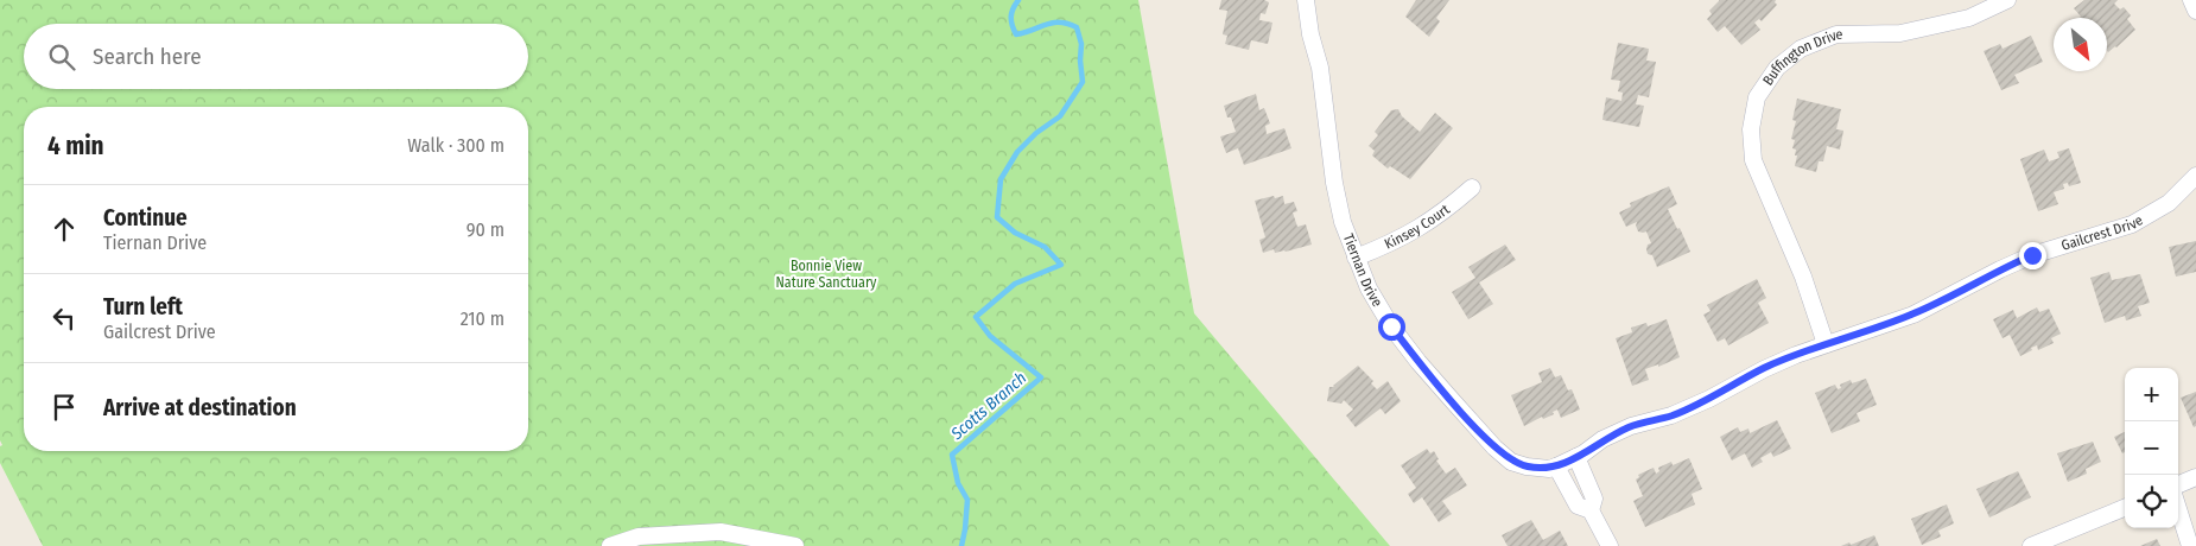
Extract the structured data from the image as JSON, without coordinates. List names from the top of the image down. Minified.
{"streets":{"street":["Buffington Drive","Kinsey Court","Gailcrest Drive","Tiernan Drive"]},"crossings":[["Buffington Drive","Gailcrest Drive"],["Kinsey Court","Tiernan Drive"],["Gailcrest Drive","Tiernan Drive"]],"water":["Scotts Branch"],"parks":["Bonnie View Nature Sanctuary"],"north":"bottom right","page":{"search":"Search here","heading":["4 min","Walk · 300 m"],"list":[["Continue","Tiernan Drive","90 m"],["Turn left","Gailcrest Drive","210 m"],"Arrive at destination"],"map_buttons":["+","−"]}}
